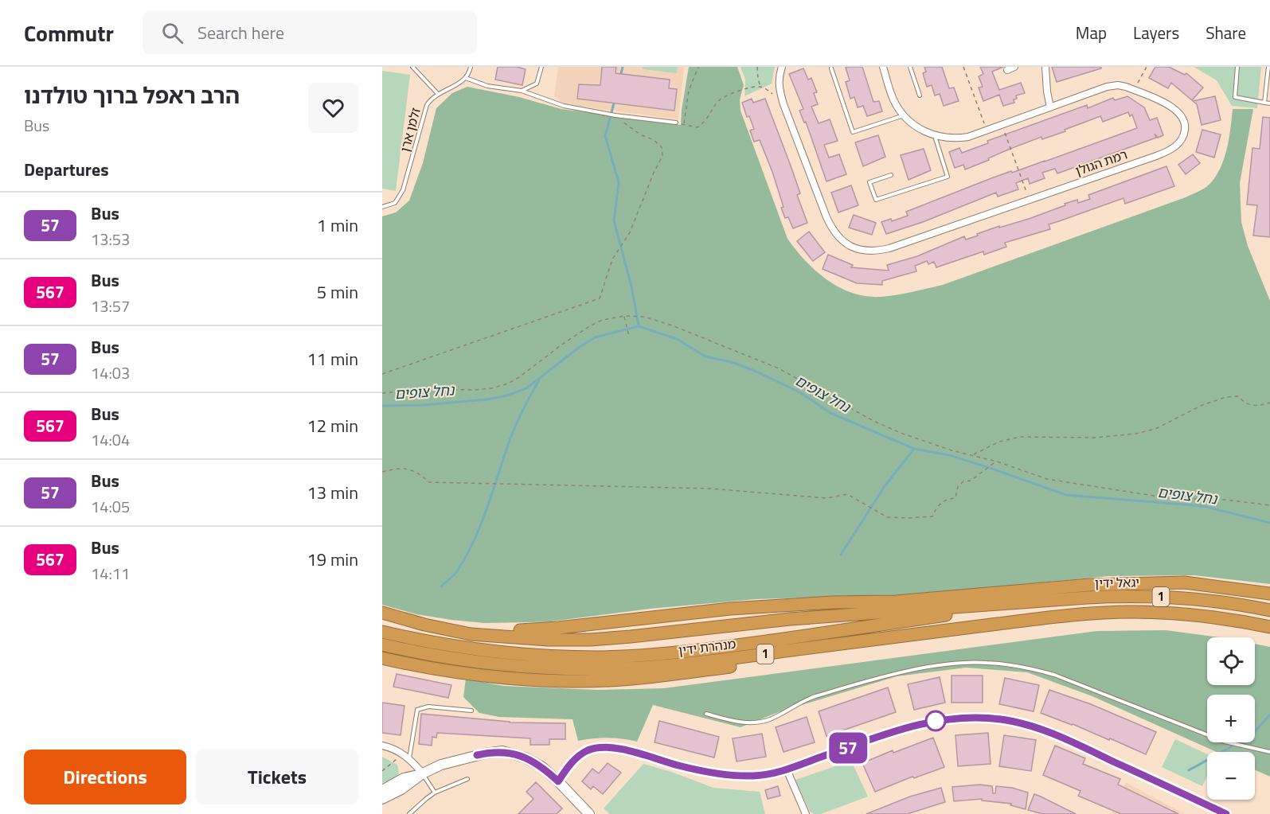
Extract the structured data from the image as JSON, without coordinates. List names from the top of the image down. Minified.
{"streets":{"highway":["יגאל ידין","1","מנהרת ידין"],"street":["רמת הגולן"],"lane":["זלמן ארן"]},"crossings":[["יגאל ידין","מנהרת ידין"],["1","מנהרת ידין"]],"water":["נחל צופים"],"lines":["bus line 57"],"page":{"header":"Commutr","search":"Search here","nav":["Map","Layers","Share"],"heading":[["הרב ראפל ברוך טולדנו","Bus"],"Departures"],"on_map":"57","list":[{"mark":"57","name":"Bus","note":"13:53","value":"1 min"},{"mark":"567","name":"Bus","note":"13:57","value":"5 min"},{"mark":"57","name":"Bus","note":"14:03","value":"11 min"},{"mark":"567","name":"Bus","note":"14:04","value":"12 min"},{"mark":"57","name":"Bus","note":"14:05","value":"13 min"},{"mark":"567","name":"Bus","note":"14:11","value":"19 min"}],"map_buttons":["+","−"],"buttons":["Directions","Tickets"]}}
